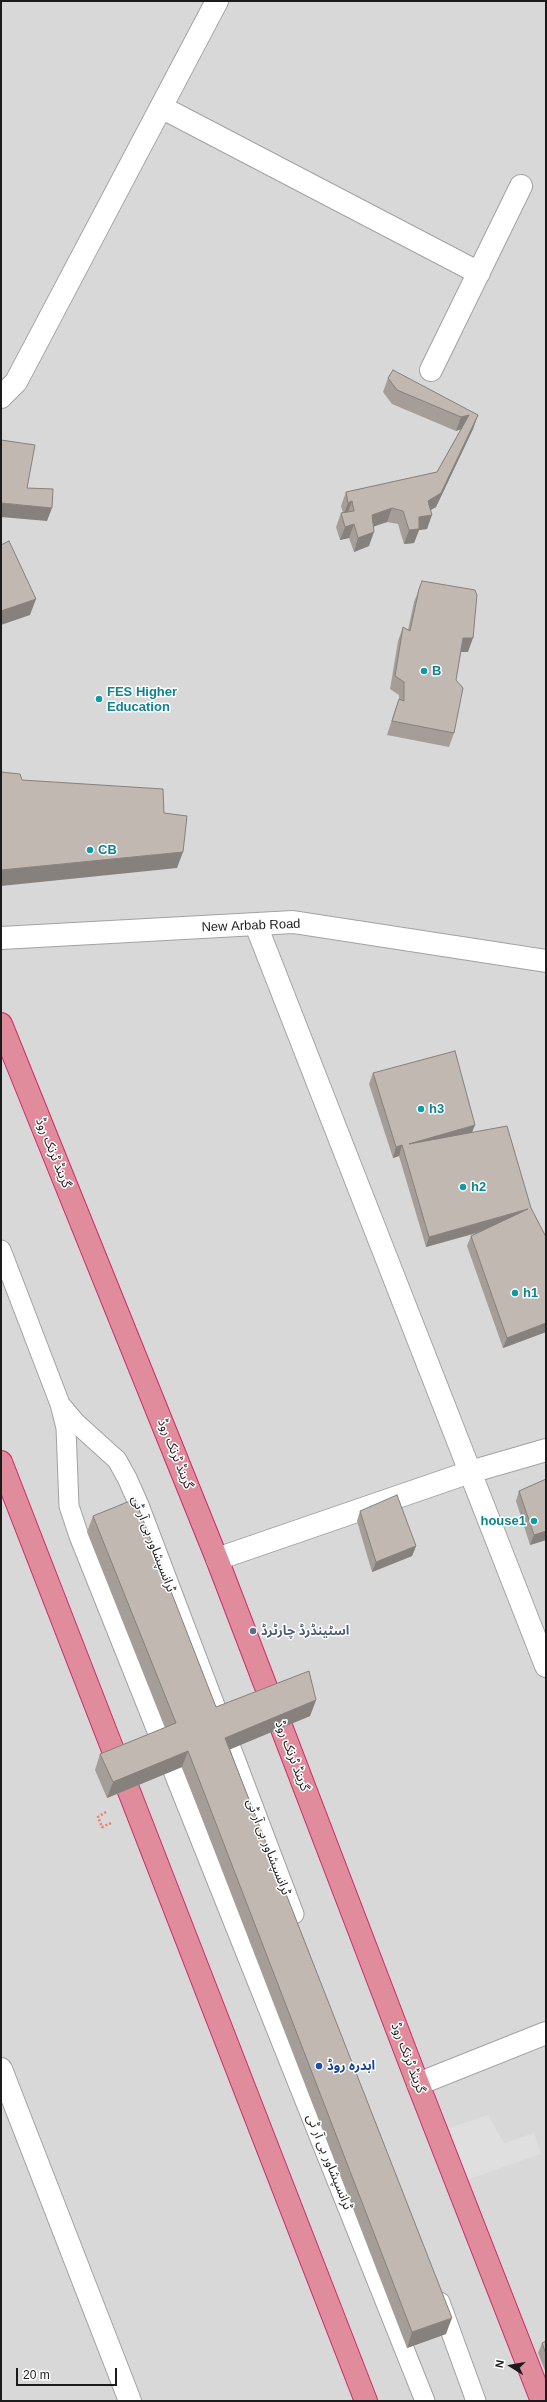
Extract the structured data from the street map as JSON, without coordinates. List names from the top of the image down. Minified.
{"streets":{"highway":["گرینڈ ٹرنک روڈ"],"street":["New Arbab Road"],"lane":["ٹرانسپشاور بی آر ٹی"]},"places":["B","FES Higher Education","CB","h3","h2","h1","house1","اسٹینڈرڈ چارٹرڈ","ابدرہ روڈ"],"scale_bar":"20 m","north":"left"}
